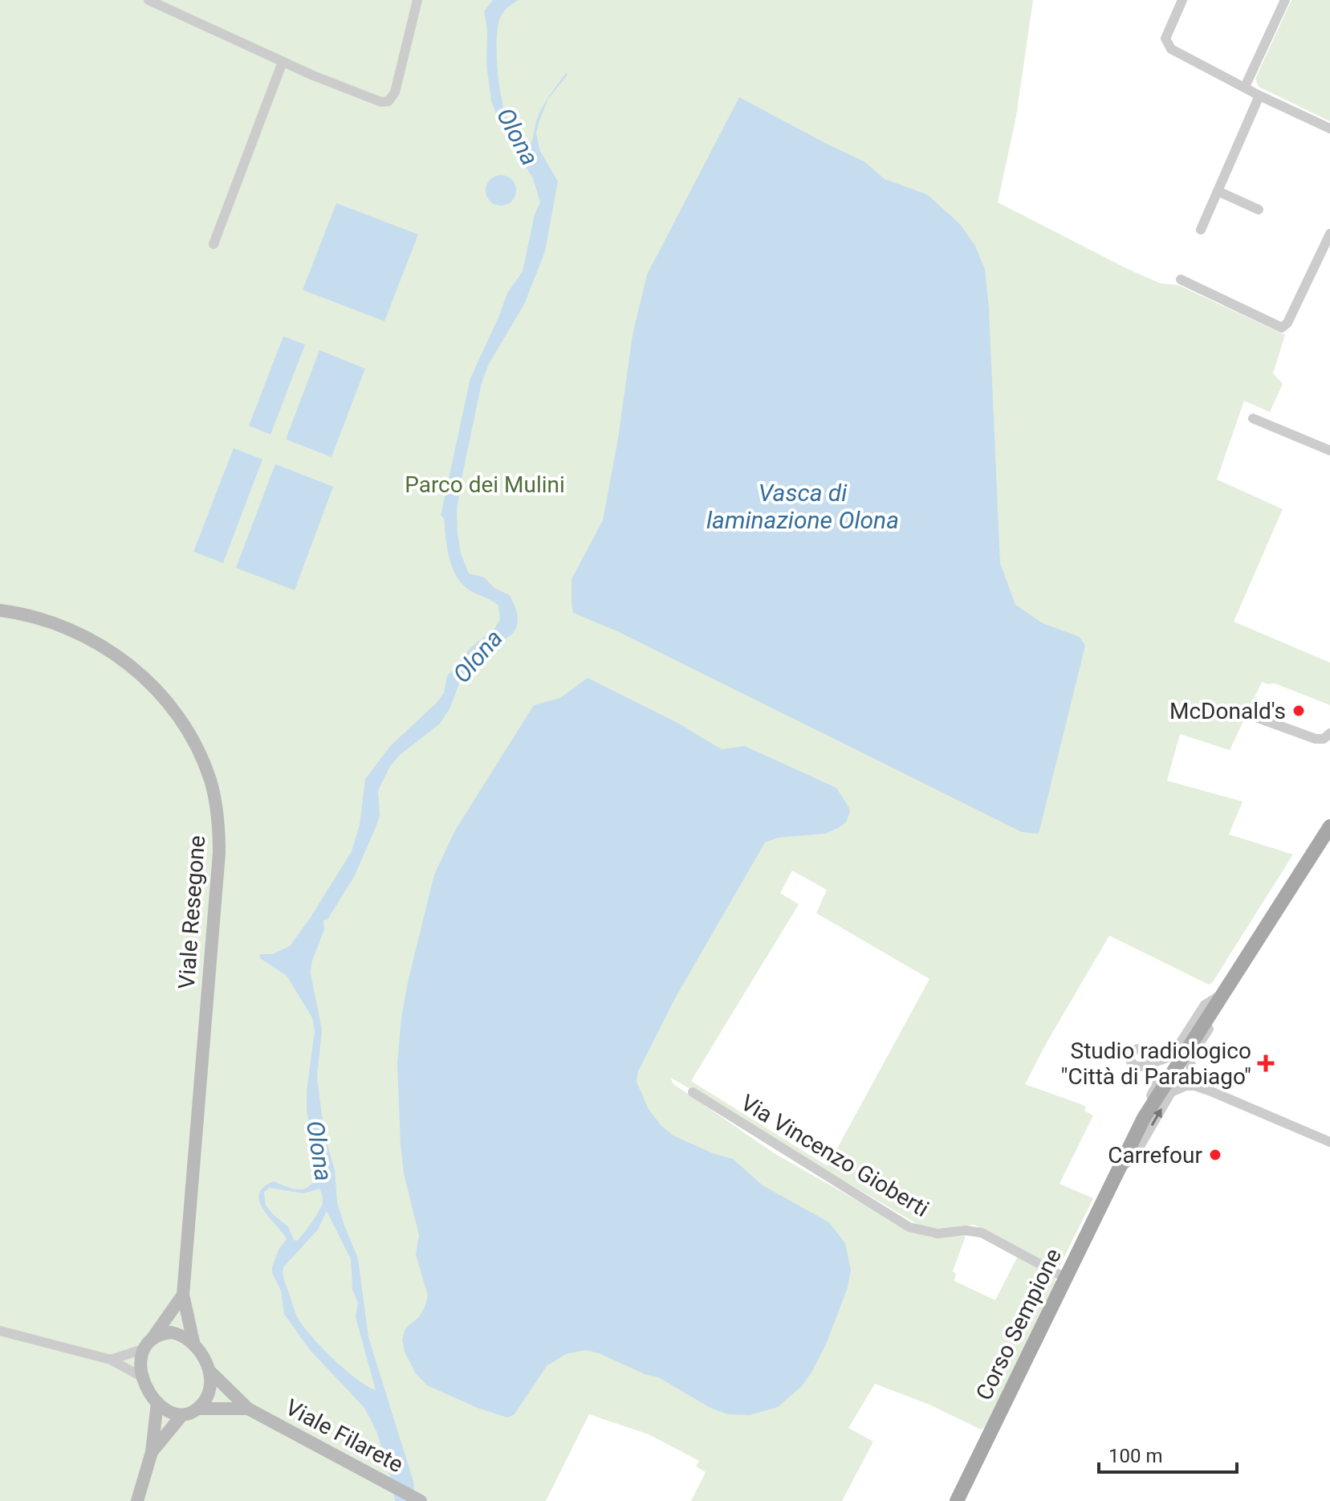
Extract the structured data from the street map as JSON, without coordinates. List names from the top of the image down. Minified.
{"streets":{"main road":["Corso Sempione"],"street":["Viale Resegone","Via Vincenzo Gioberti","Viale Filarete"]},"crossings":[["Viale Resegone","Viale Filarete"],["Via Vincenzo Gioberti","Corso Sempione"]],"water":["Olona","Vasca di laminazione Olona"],"parks":["Parco dei Mulini"],"places":{"other":["McDonald's","Carrefour"],"health":["Studio radiologico \"Città di Parabiago\""]},"scale_bar":"100 m"}
